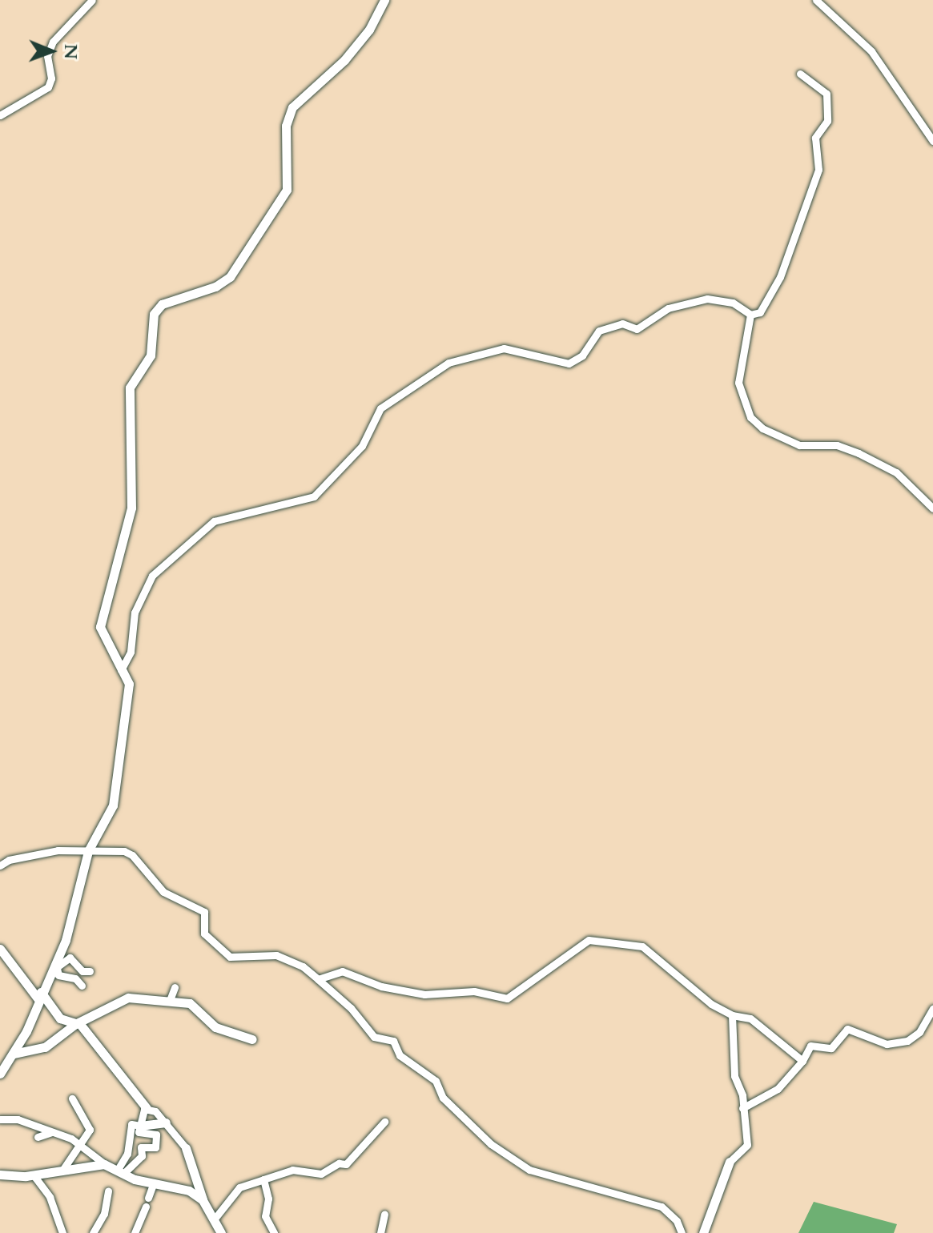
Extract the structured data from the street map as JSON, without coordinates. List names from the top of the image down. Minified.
{"north":"right"}
